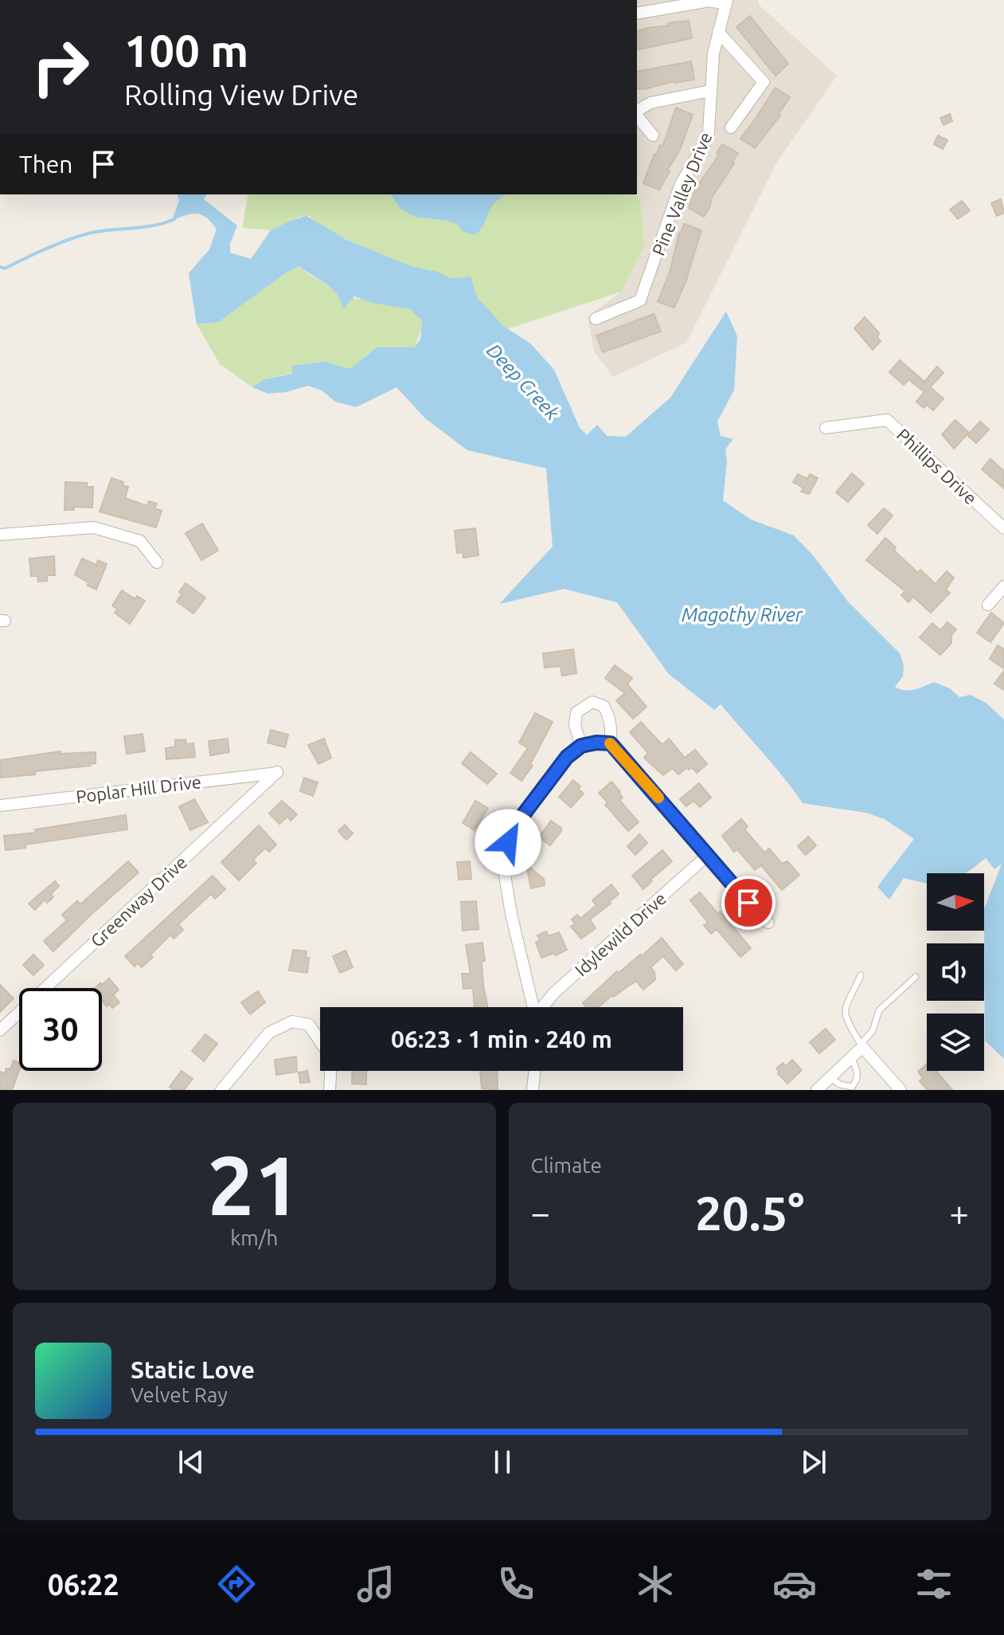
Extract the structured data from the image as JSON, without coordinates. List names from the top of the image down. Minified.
{"streets":{"street":["Pine Valley Drive","Phillips Drive","Poplar Hill Drive","Greenway Drive","Idylewild Drive"]},"crossings":[["Poplar Hill Drive","Greenway Drive"]],"water":["Deep Creek","Magothy River"],"north":"right","page":{"turn":["100 m","Rolling View Drive"],"then":"Then","limit":"30","trip":"06:23 · 1 min · 240 m","tile":[["21","km/h"],"Climate"],"heat":["−","20.5°","+"],"song":["Static Love","Velvet Ray"],"tabs":"06:22"}}
